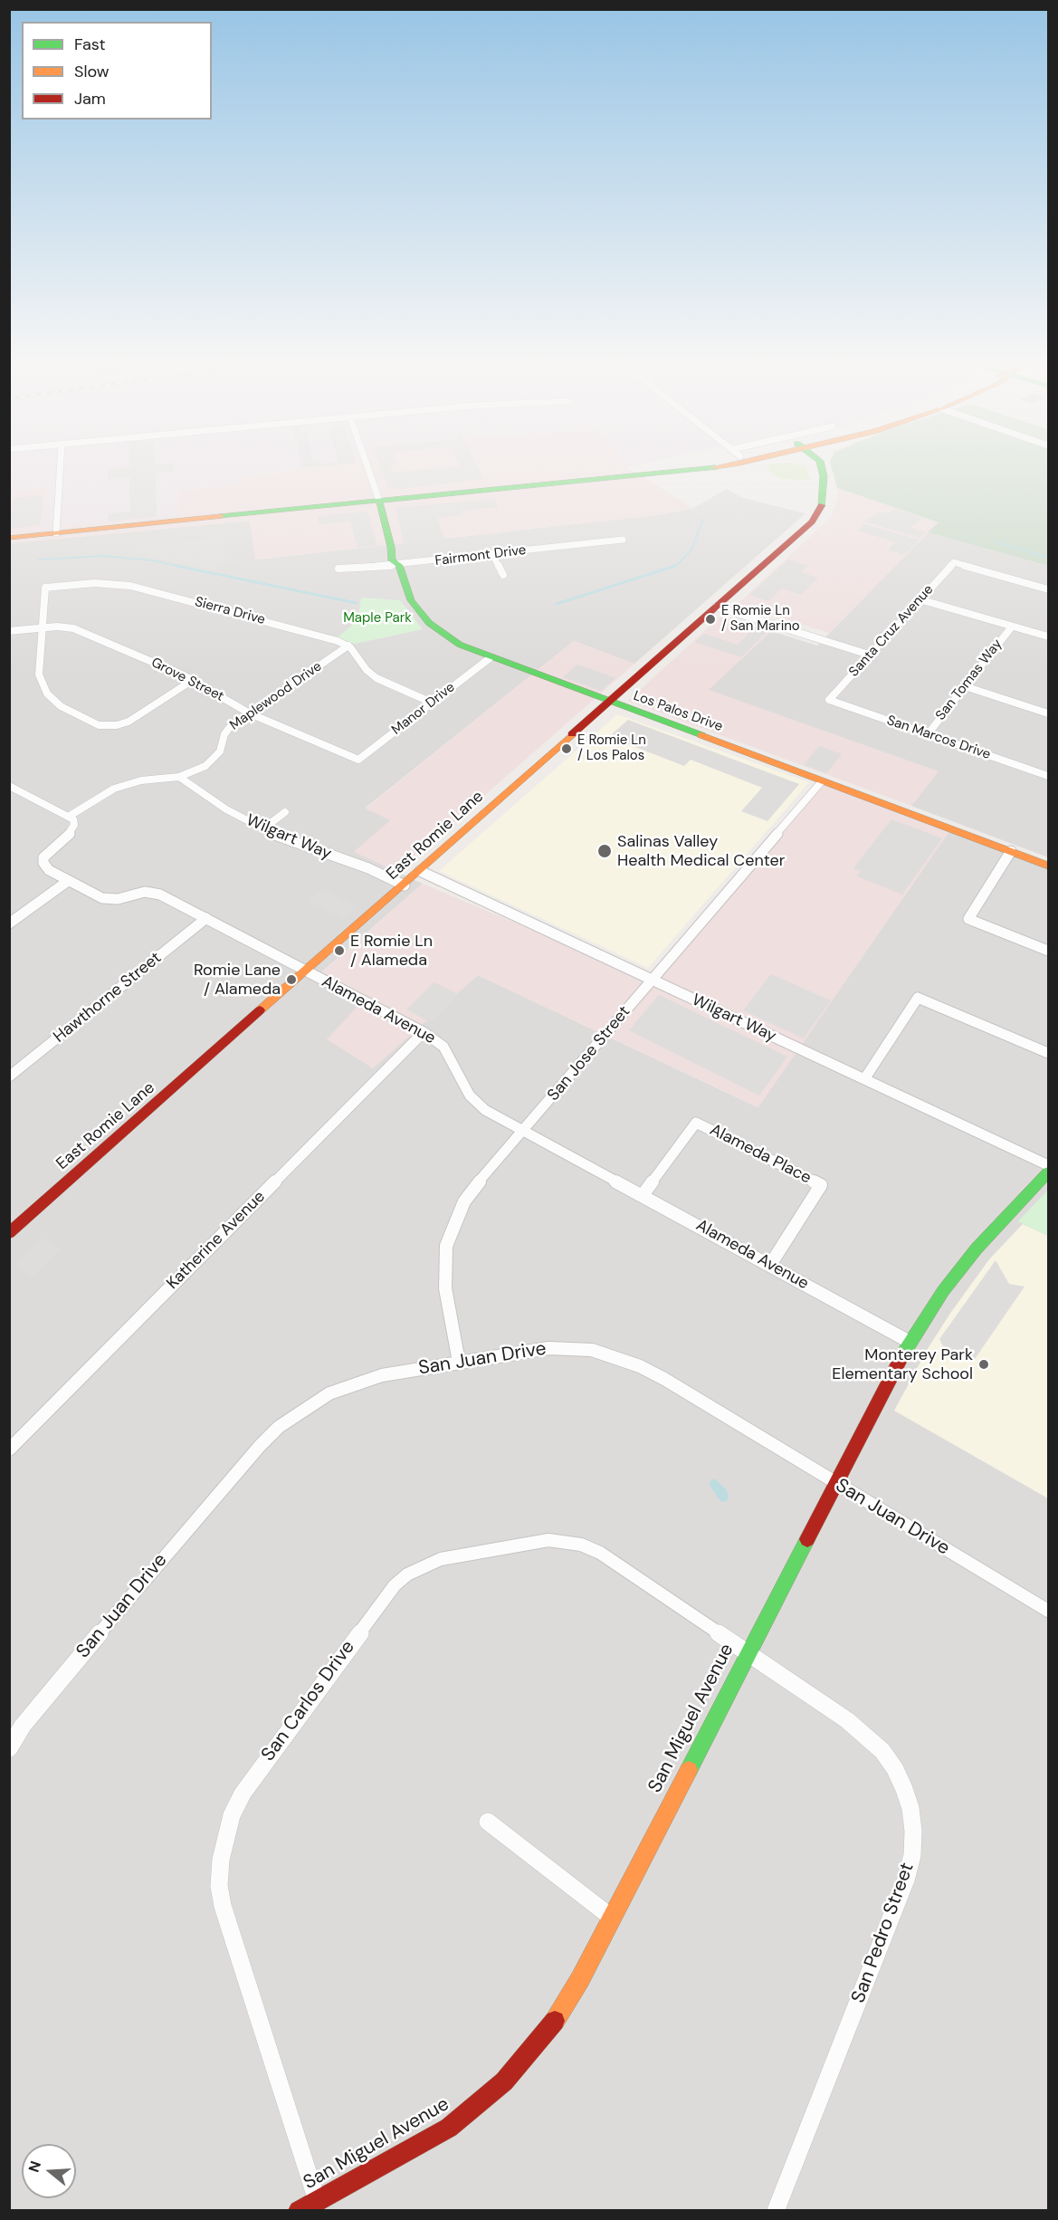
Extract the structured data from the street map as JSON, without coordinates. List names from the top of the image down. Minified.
{"streets":{"main road":["Los Palos Drive","East Romie Lane","San Miguel Avenue"],"street":["Fairmont Drive","Sierra Drive","Santa Cruz Avenue","Grove Street","San Tomas Way","Maplewood Drive","Manor Drive","San Marcos Drive","Wilgart Way","Hawthorne Street","Alameda Avenue","San Jose Street","Alameda Place","Katherine Avenue","San Juan Drive","San Carlos Drive","San Pedro Street"]},"crossings":[["Fairmont Drive","Los Palos Drive"],["Sierra Drive","Grove Street"],["Sierra Drive","Maplewood Drive"],["Santa Cruz Avenue","San Marcos Drive"],["Grove Street","Maplewood Drive"],["Grove Street","Manor Drive"],["San Tomas Way","San Marcos Drive"],["Maplewood Drive","Wilgart Way"],["Maplewood Drive","Alameda Avenue"],["Manor Drive","Los Palos Drive"],["Los Palos Drive","East Romie Lane"],["Los Palos Drive","San Jose Street"],["East Romie Lane","Wilgart Way"],["East Romie Lane","Alameda Avenue"],["Wilgart Way","San Jose Street"],["Hawthorne Street","Alameda Avenue"],["Alameda Avenue","San Jose Street"],["Alameda Avenue","Alameda Place"],["Alameda Avenue","Katherine Avenue"],["Alameda Avenue","San Miguel Avenue"],["San Jose Street","San Juan Drive"],["San Juan Drive","San Miguel Avenue"],["San Carlos Drive","San Miguel Avenue"],["San Carlos Drive","San Pedro Street"],["San Miguel Avenue","San Pedro Street"]],"parks":["Maple Park"],"places":["E Romie Ln / San Marino","E Romie Ln / Los Palos","Salinas Valley Health Medical Center","E Romie Ln / Alameda","Romie Lane / Alameda","Monterey Park Elementary School"],"legend":["Fast","Slow","Jam"],"north":"left"}
